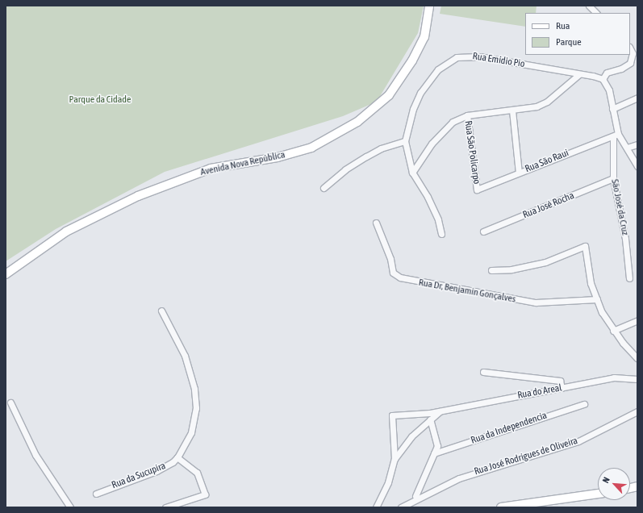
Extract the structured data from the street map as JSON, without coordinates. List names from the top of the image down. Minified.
{"streets":{"street":["Rua Emídio Pio","Rua São Policarpo","Rua São Raui","Avenida Nova República","Rua José Rocha","São José da Cruz","Rua Dr, Benjamin Gonçalves","Rua do Areal","Rua da Independencia","Rua José Rodrigues de Oliveira","Rua da Sucupira"]},"crossings":[["Rua São Policarpo","Rua São Raui"],["Rua São Raui","São José da Cruz"],["Rua José Rocha","São José da Cruz"]],"parks":["Parque da Cidade"],"legend":["Rua","Parque"],"north":"top left"}
